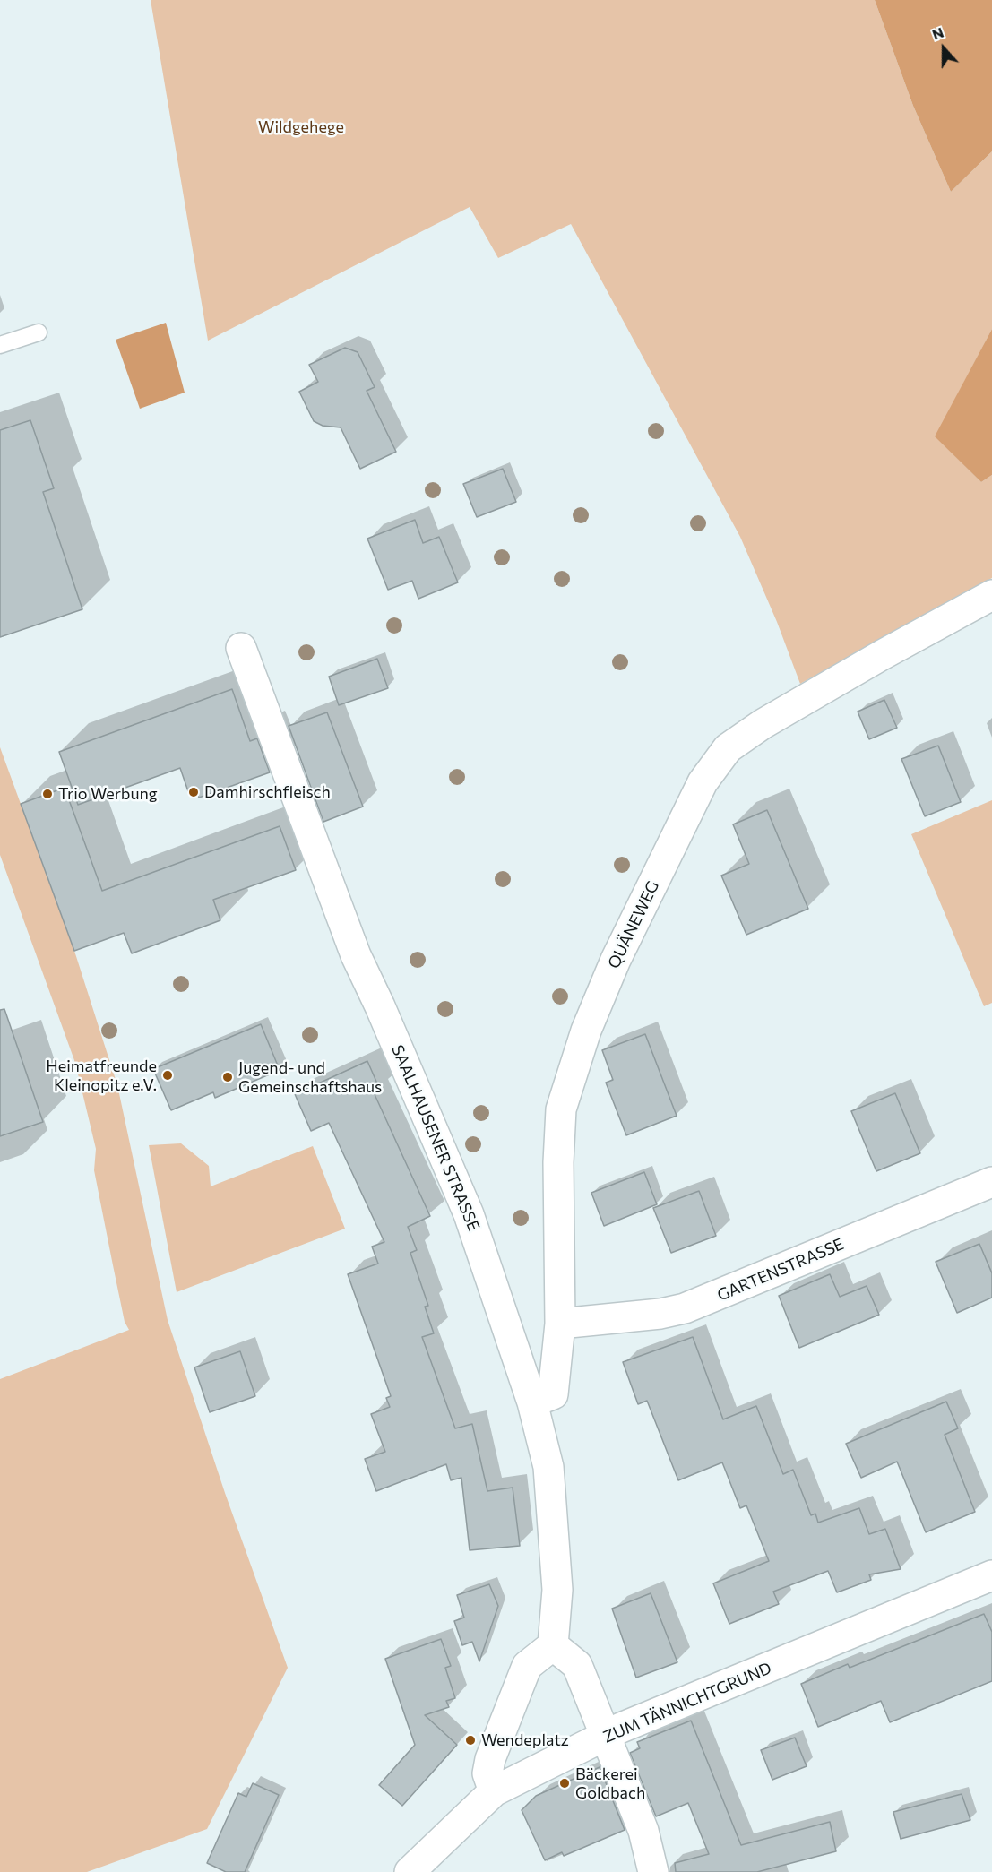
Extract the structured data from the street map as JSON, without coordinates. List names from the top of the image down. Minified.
{"streets":{"street":["QUÄNEWEG","SAALHAUSENER STRASSE","GARTENSTRASSE","ZUM TÄNNICHTGRUND"]},"crossings":[["QUÄNEWEG","SAALHAUSENER STRASSE"],["QUÄNEWEG","GARTENSTRASSE"]],"parks":["Wildgehege"],"places":["Damhirschfleisch","Trio Werbung","Heimatfreunde Kleinopitz e.V.","Jugend- und Gemeinschaftshaus","Wendeplatz","Bäckerei Goldbach"],"north":"top"}
